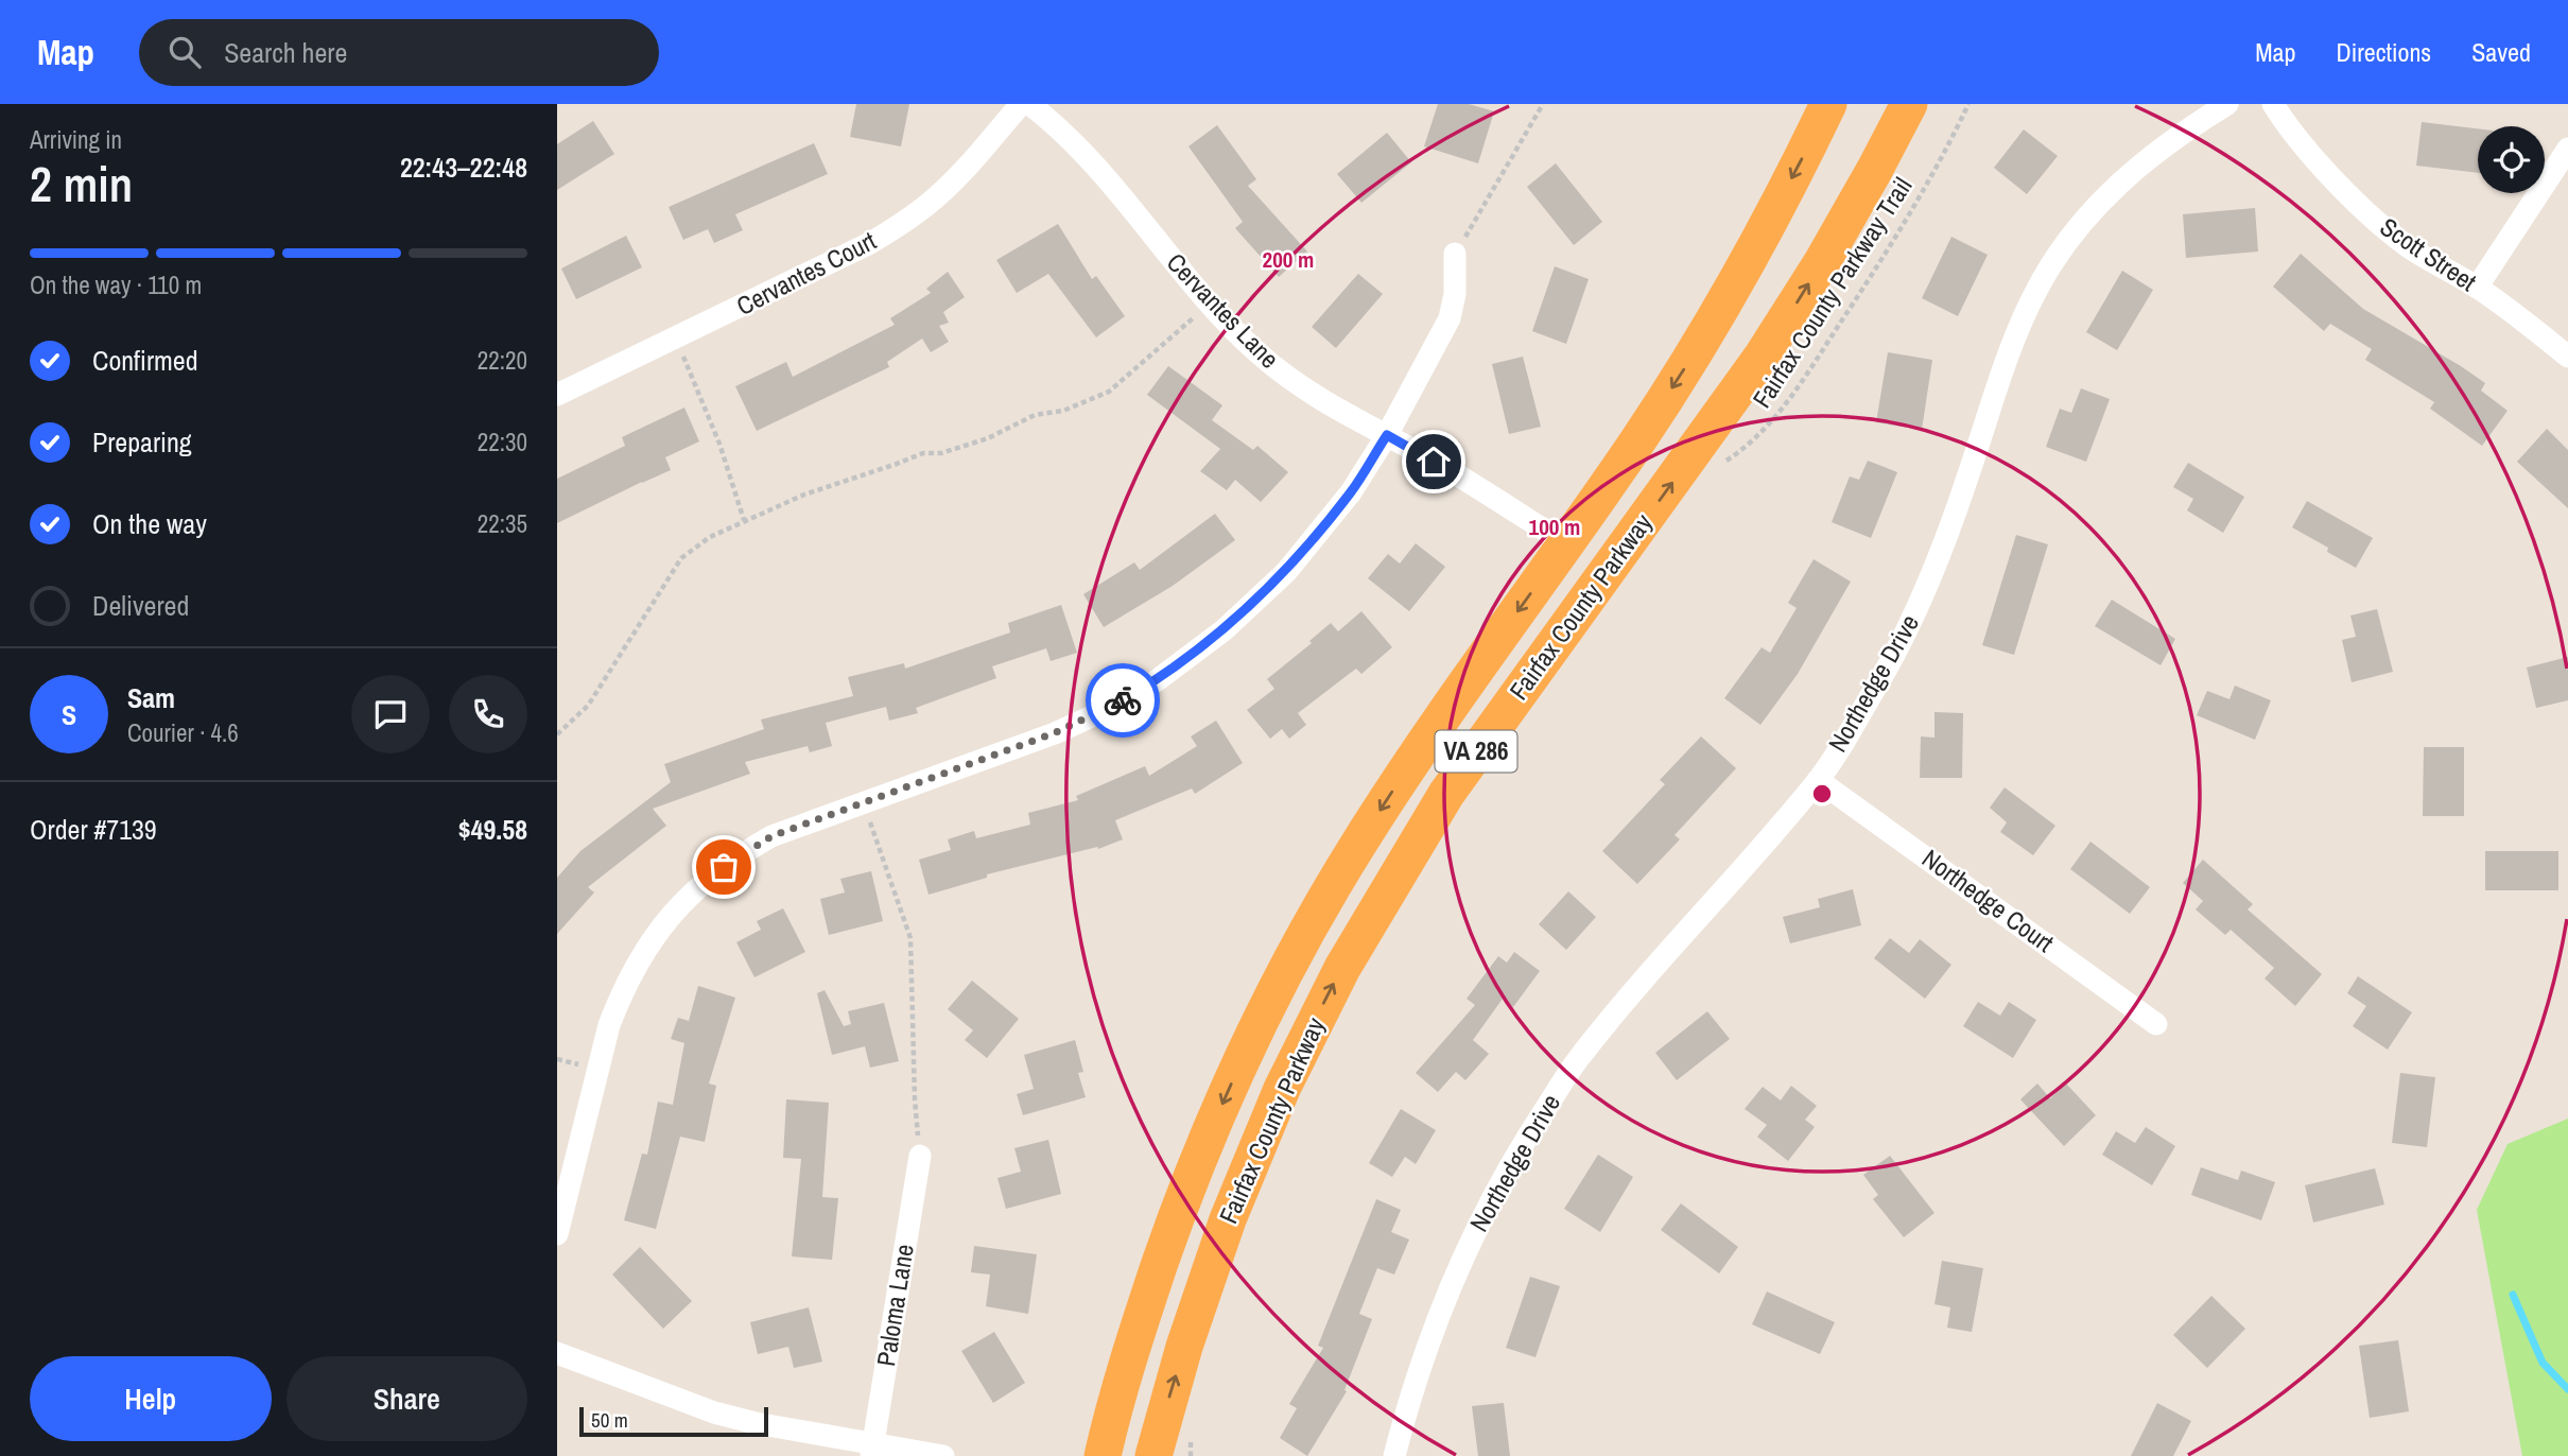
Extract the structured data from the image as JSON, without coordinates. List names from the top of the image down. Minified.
{"streets":{"highway":["Fairfax County Parkway","VA 286"],"street":["Scott Street","Cervantes Court","Cervantes Lane","Northedge Drive","Northedge Court","Paloma Lane"],"path":["Fairfax County Parkway Trail"]},"crossings":[["Cervantes Lane","Fairfax County Parkway"],["Northedge Drive","Northedge Court"]],"scale_bar":"50 m","page":{"header":"Map","search":"Search here","nav":["Map","Directions","Saved"],"heading":["2 min","Arriving in","22:43–22:48"],"panel":["Sam","Courier · 4.6","Order #7139","$49.58"],"bar":"On the way · 110 m","list":[["Confirmed","22:20"],["Preparing","22:30"],["On the way","22:35"],"Delivered"],"round":"S","buttons":["Help","Share"],"scale":"50 m"},"rings":["200 m","100 m"]}
